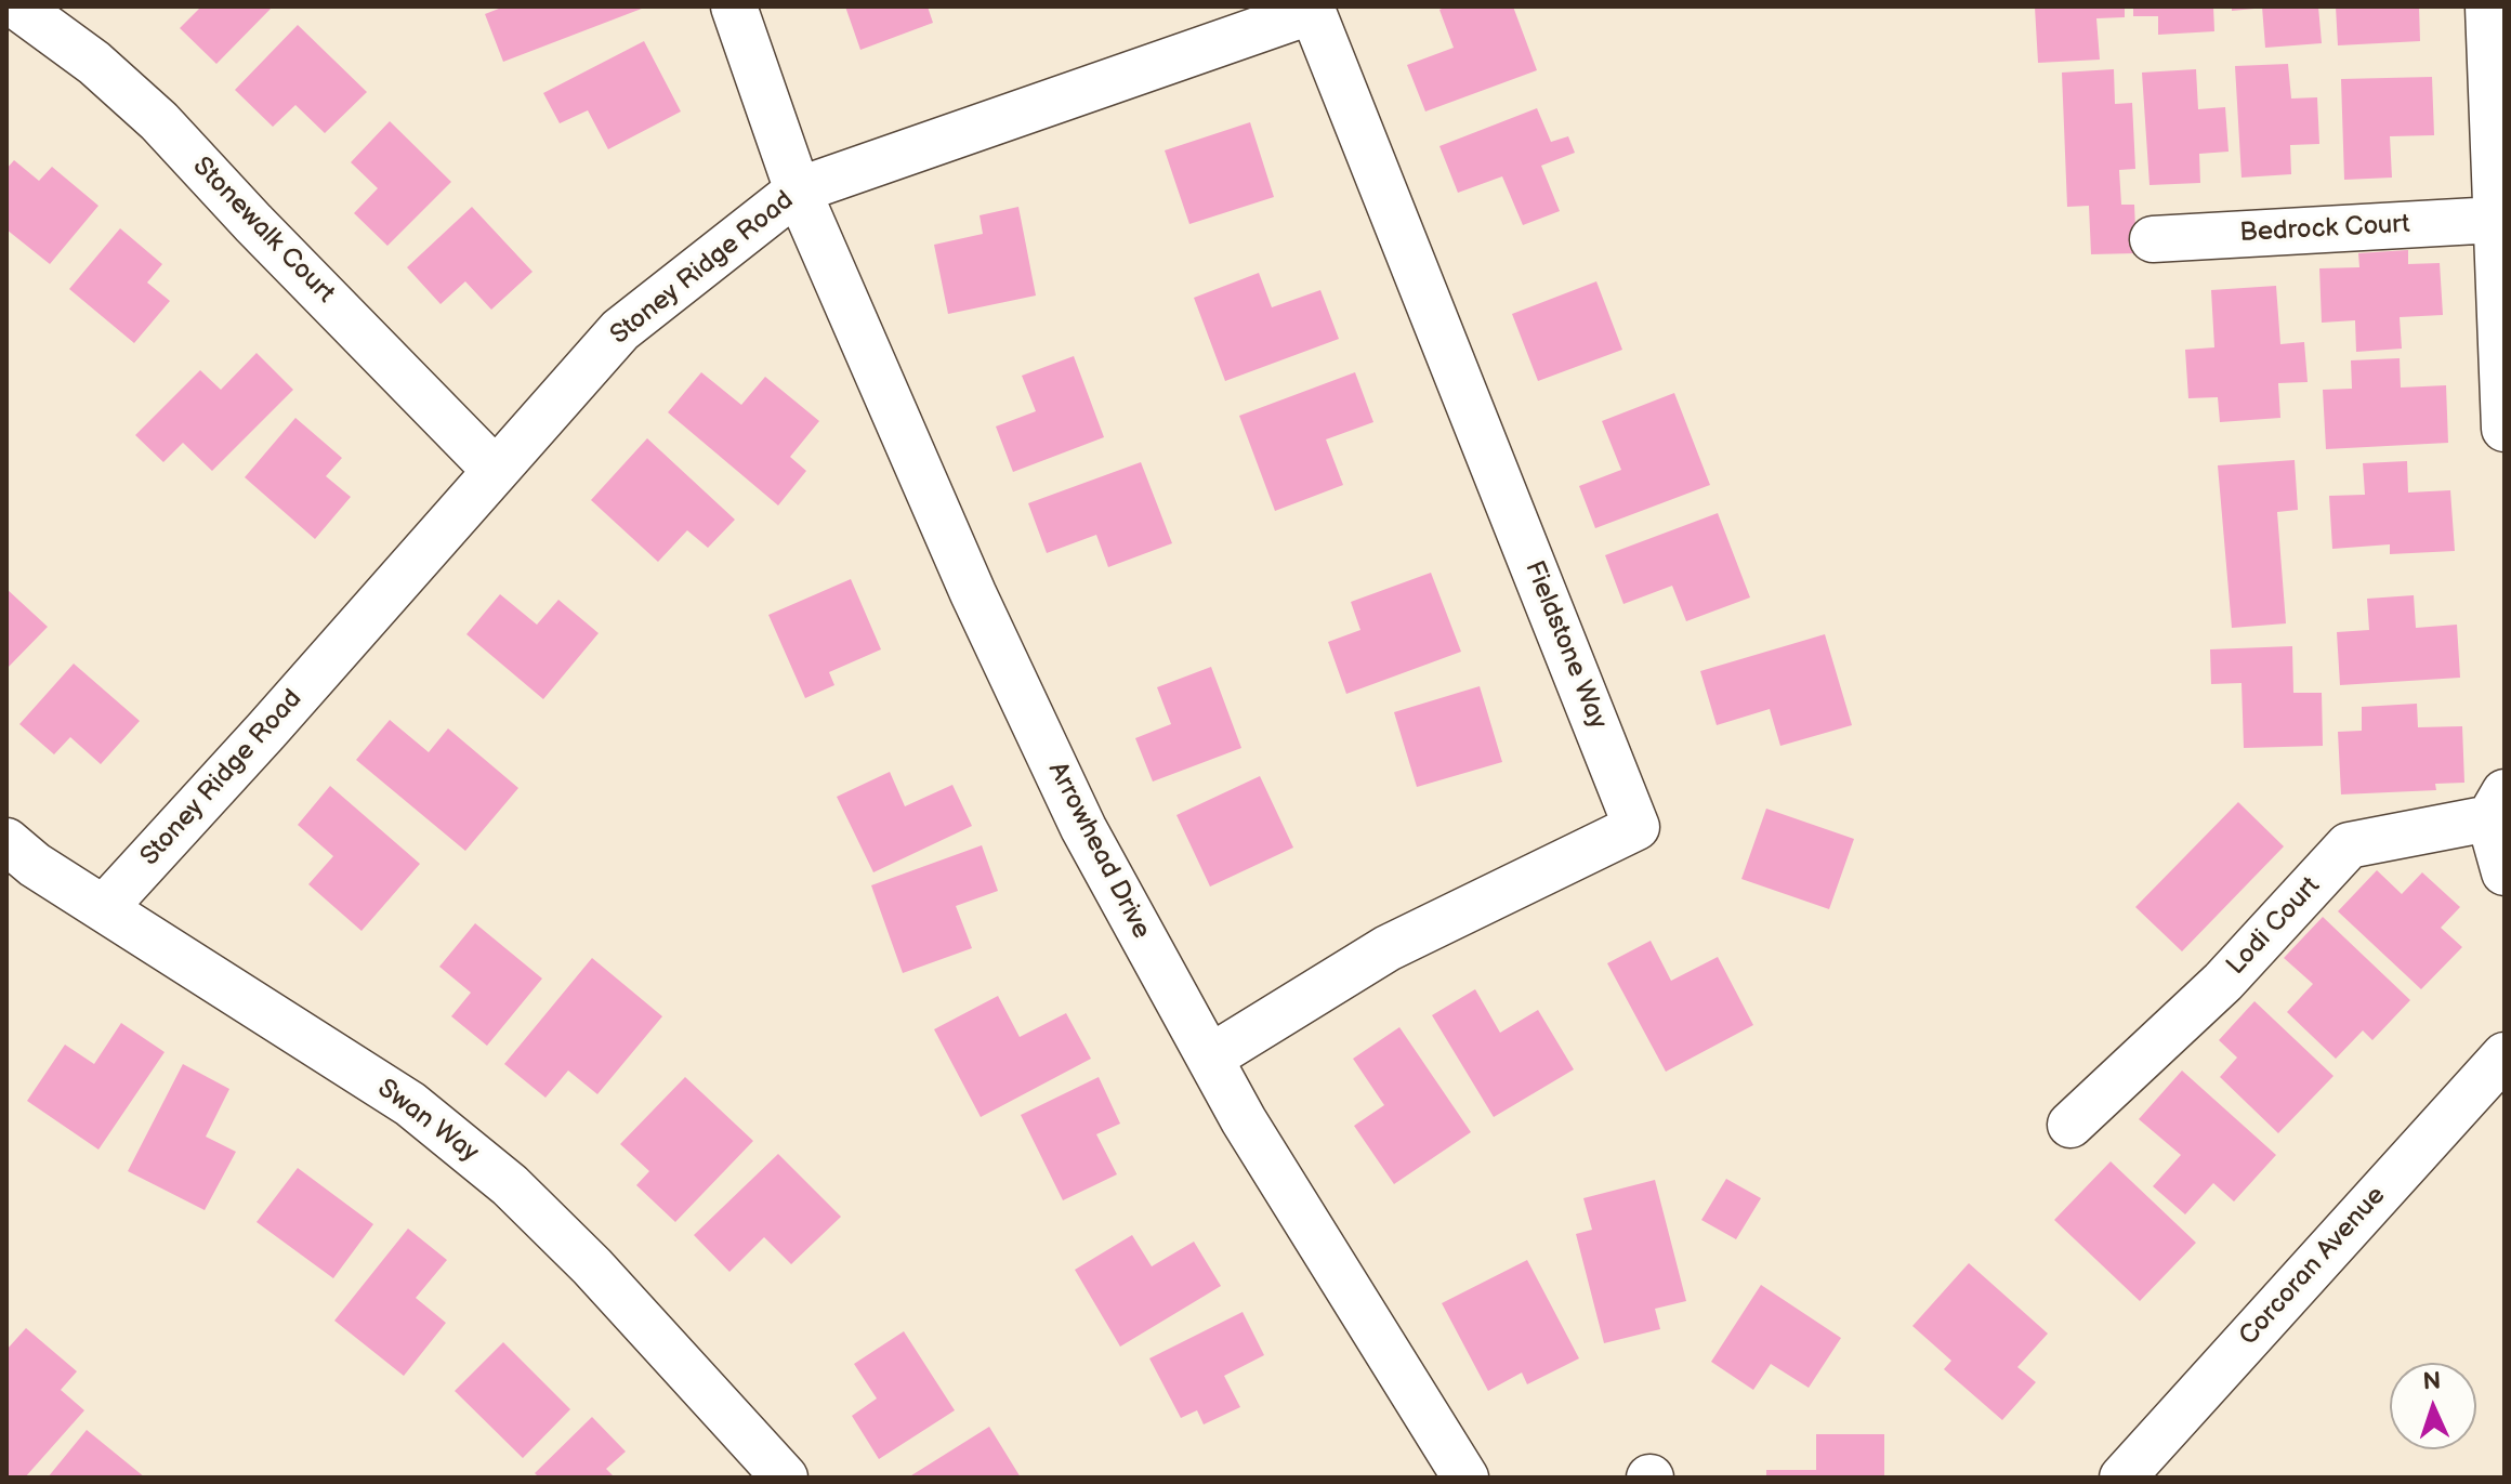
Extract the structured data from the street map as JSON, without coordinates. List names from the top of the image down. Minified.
{"streets":{"street":["Bedrock Court","Stonewalk Court","Stoney Ridge Road","Fieldstone Way","Arrowhead Drive","Lodi Court","Swan Way","Corcoran Avenue"]},"crossings":[["Stonewalk Court","Stoney Ridge Road"],["Stoney Ridge Road","Fieldstone Way"],["Stoney Ridge Road","Arrowhead Drive"],["Stoney Ridge Road","Swan Way"],["Fieldstone Way","Arrowhead Drive"]],"north":"top"}
